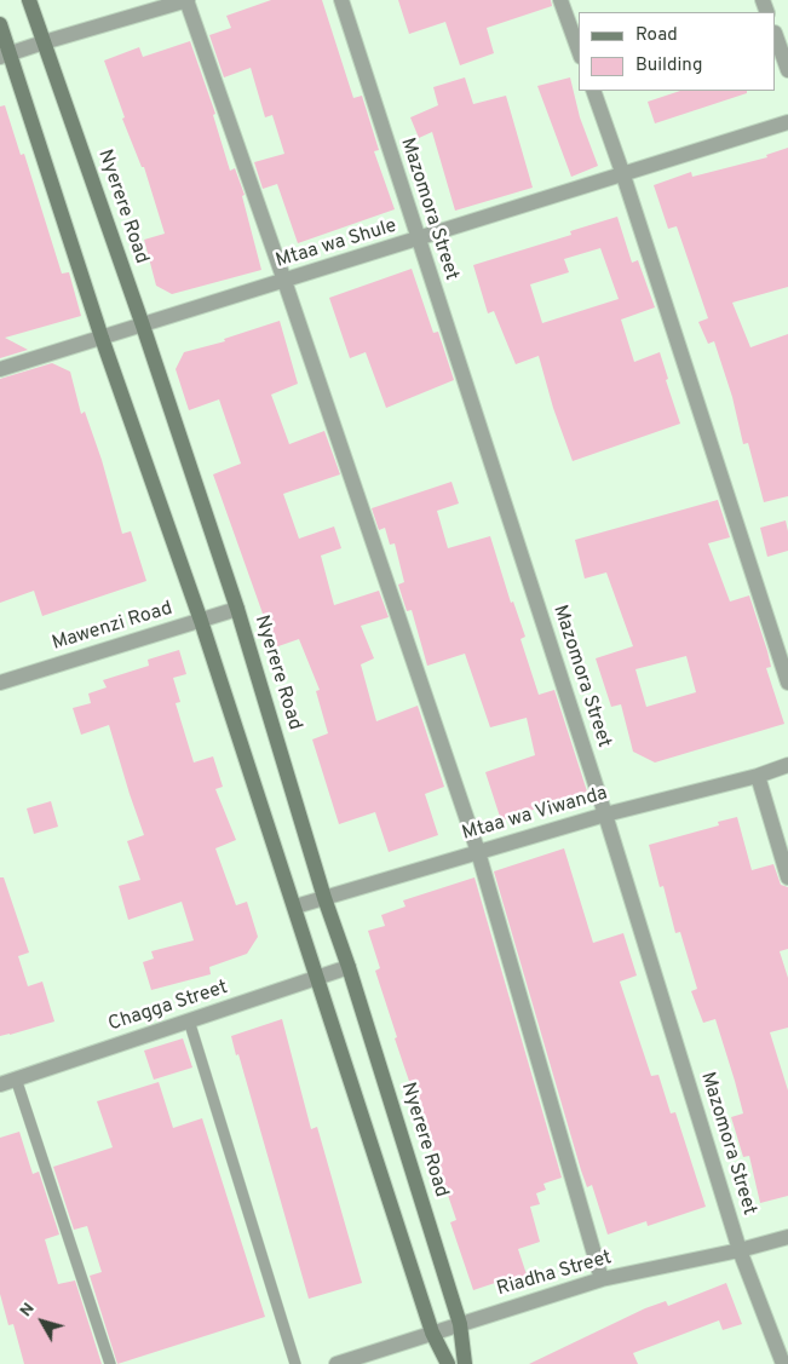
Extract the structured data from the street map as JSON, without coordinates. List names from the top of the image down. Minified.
{"streets":{"main road":["Nyerere Road"],"street":["Mazomora Street","Mtaa wa Shule","Mawenzi Road","Mtaa wa Viwanda","Chagga Street","Riadha Street"]},"crossings":[["Nyerere Road","Mtaa wa Shule"],["Nyerere Road","Mawenzi Road"],["Nyerere Road","Mtaa wa Viwanda"],["Nyerere Road","Chagga Street"],["Nyerere Road","Riadha Street"],["Mazomora Street","Mtaa wa Shule"],["Mazomora Street","Mtaa wa Viwanda"],["Mazomora Street","Riadha Street"]],"legend":["Road","Building"],"north":"top left"}
